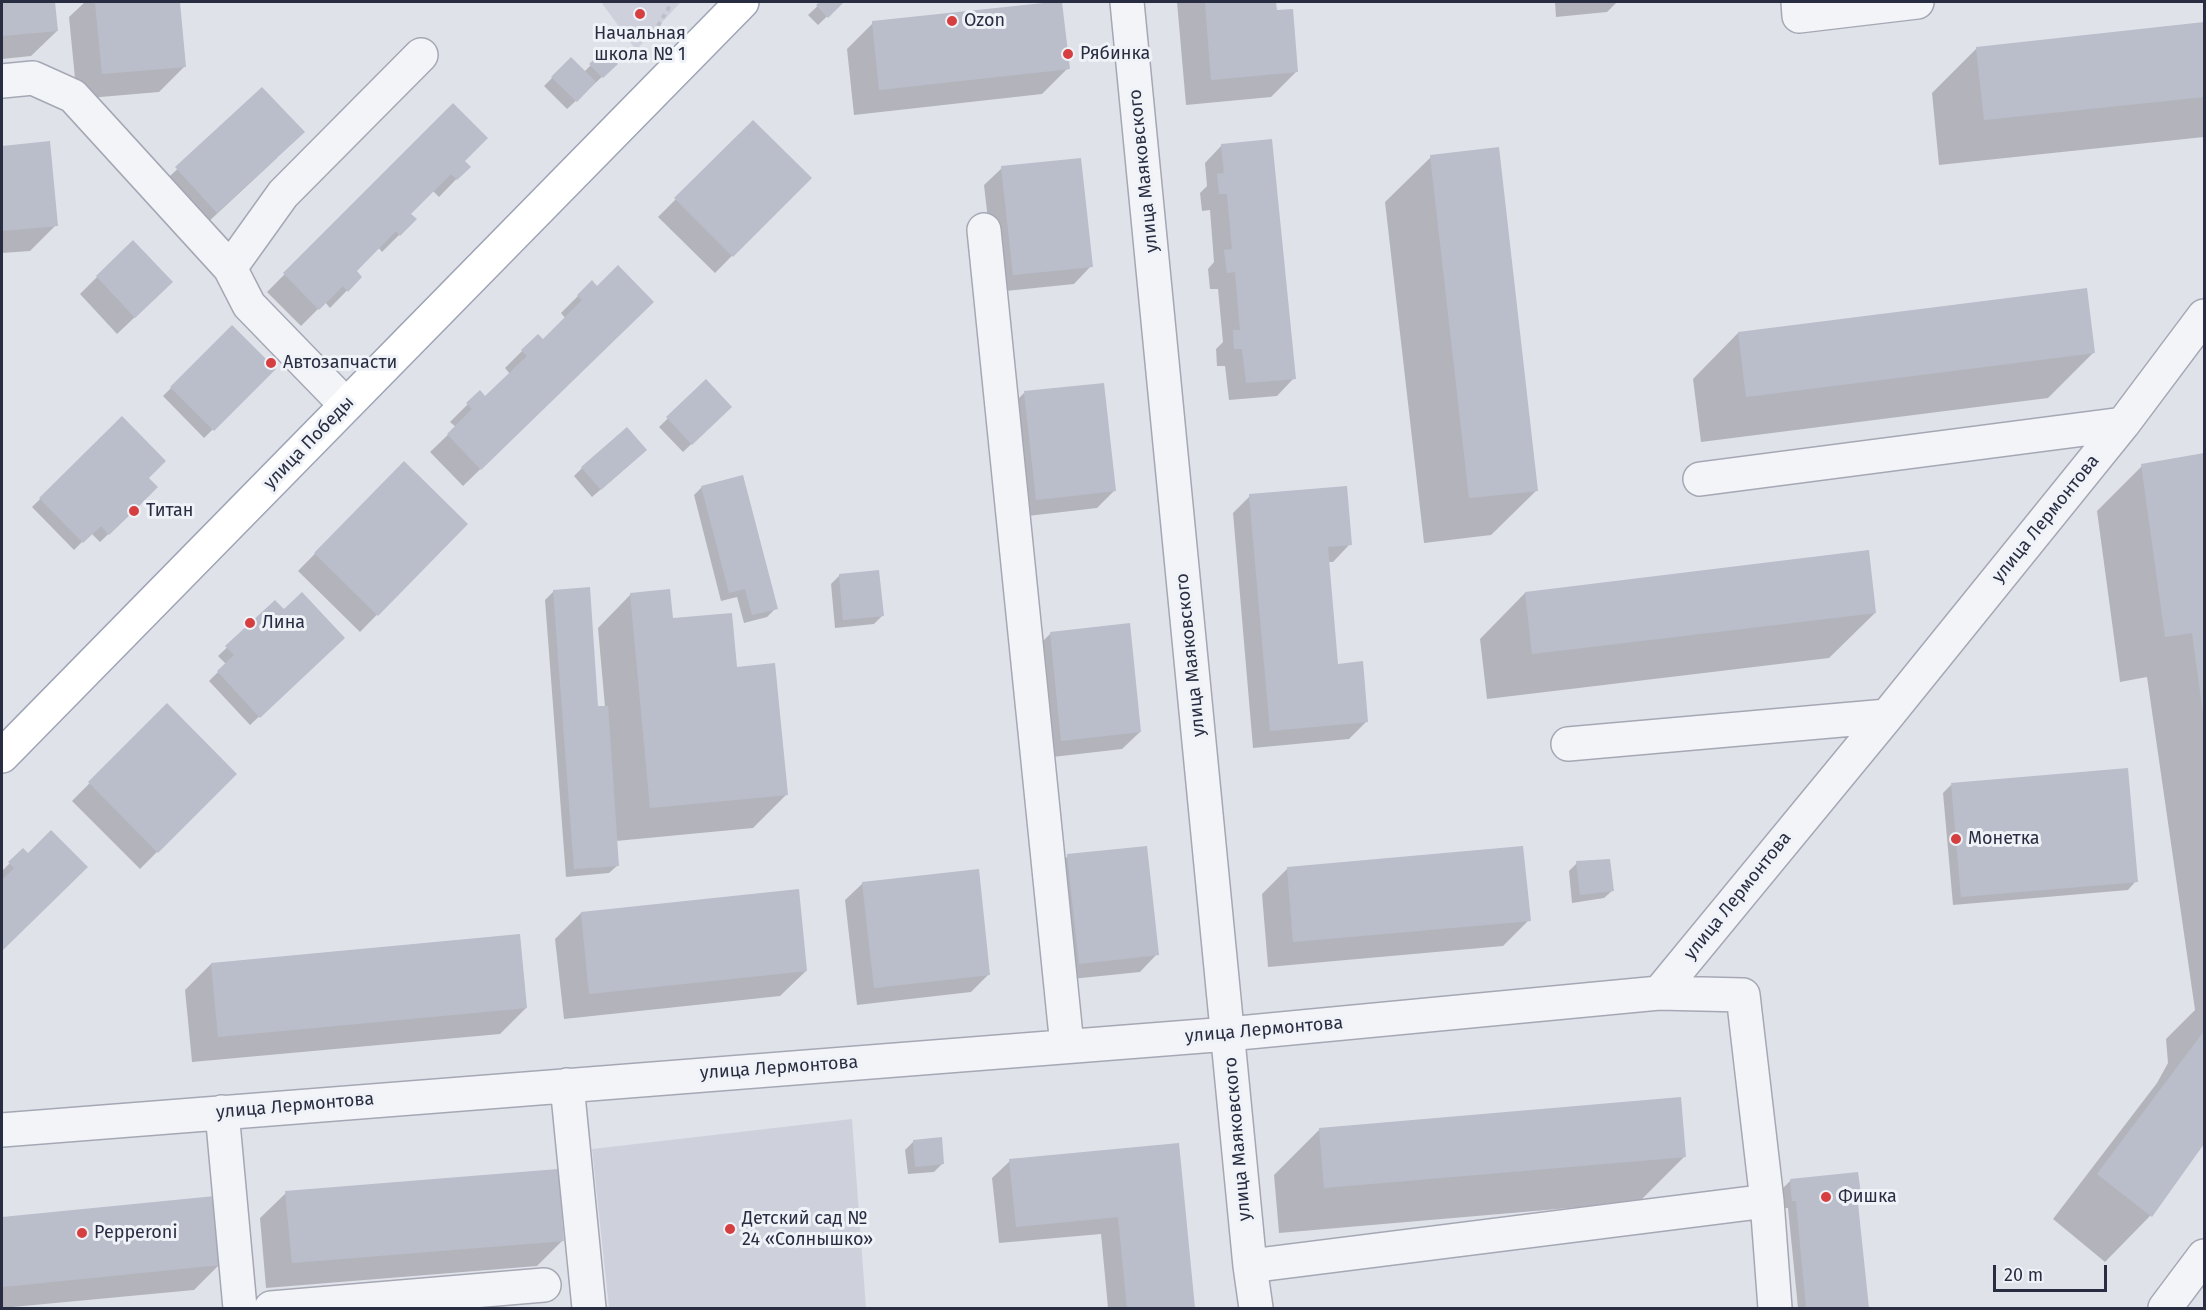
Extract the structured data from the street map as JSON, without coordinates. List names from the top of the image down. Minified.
{"streets":{"main road":["улица Победы"],"street":["улица Маяковского","улица Лермонтова"]},"crossings":[["улица Маяковского","улица Лермонтова"]],"places":["Начальная школа № 1","Ozon","Рябинка","Автозапчасти","Титан","Лина","Монетка","Фишка","Детский сад № 24 «Солнышко»","Pepperoni"],"scale_bar":"20 m"}
